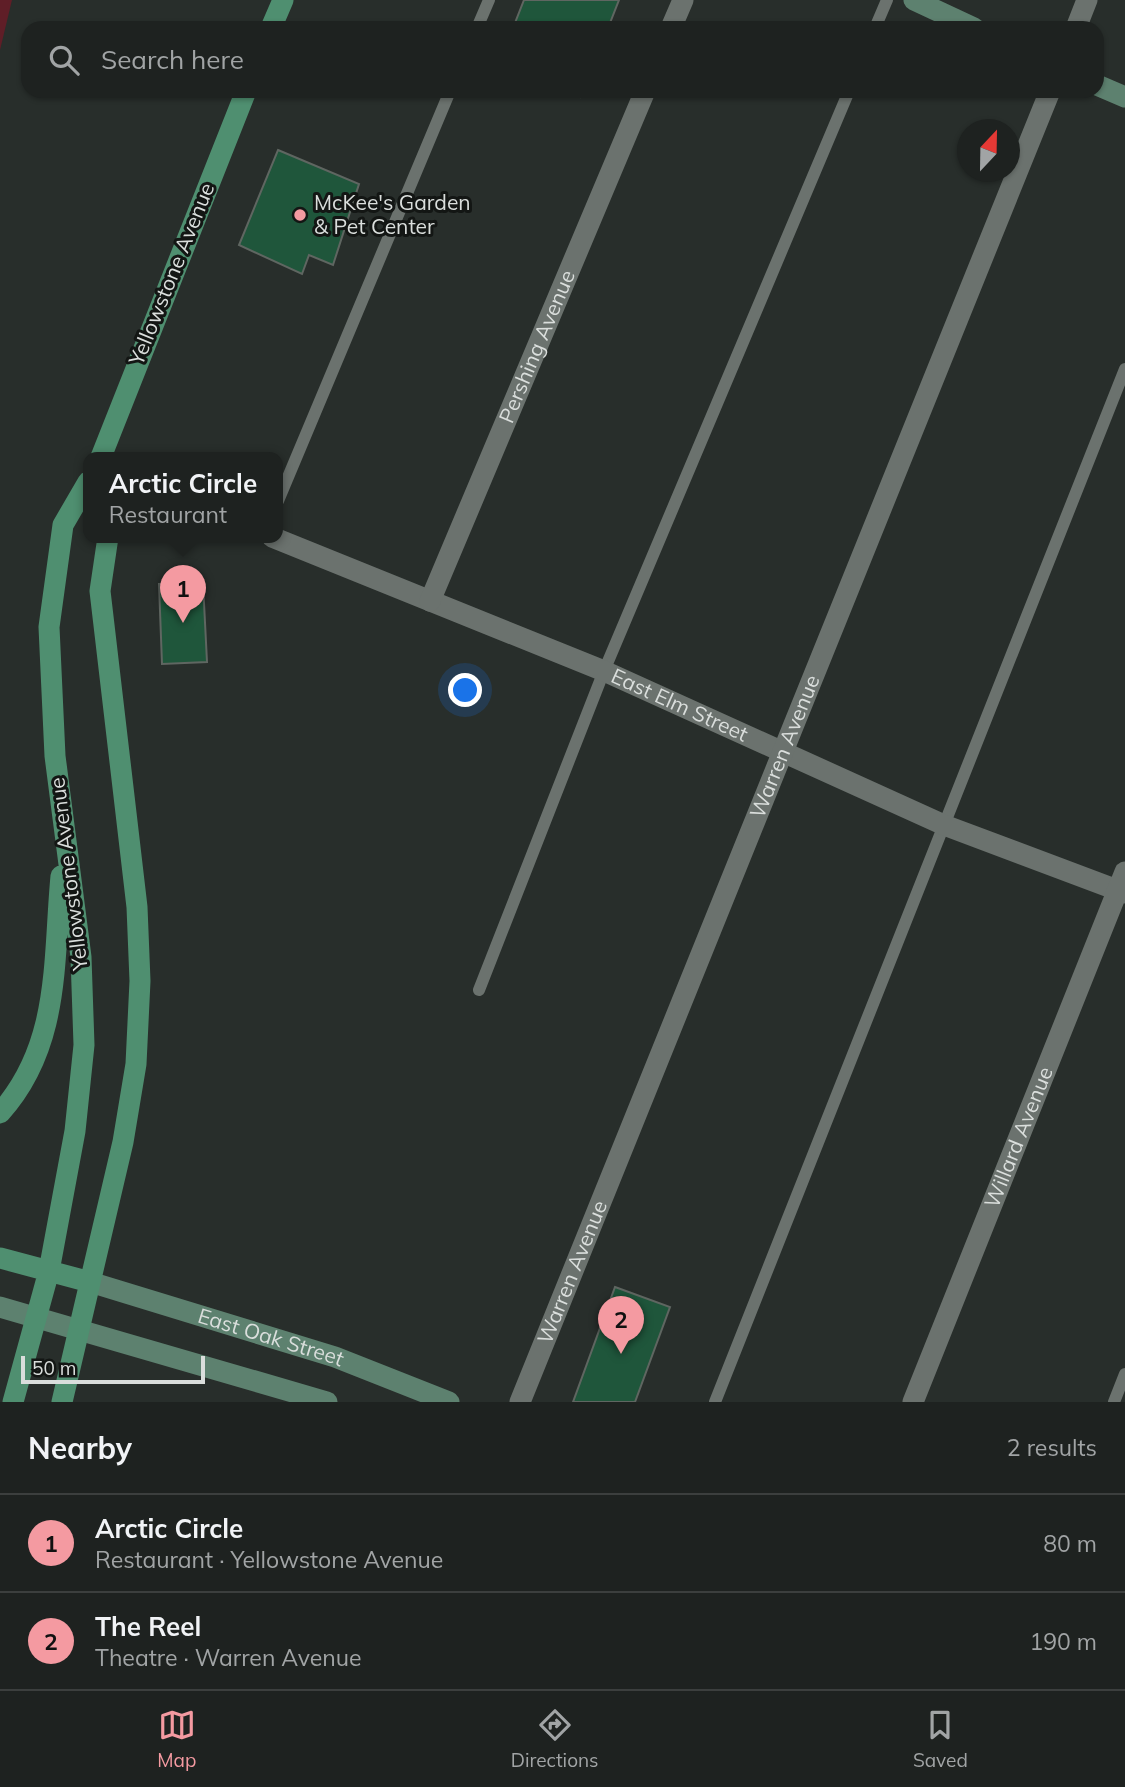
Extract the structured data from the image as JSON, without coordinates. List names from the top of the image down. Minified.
{"streets":{"main road":["Yellowstone Avenue","East Oak Street"],"street":["Pershing Avenue","East Elm Street","Warren Avenue","Willard Avenue"]},"crossings":[["Yellowstone Avenue","East Oak Street"],["Pershing Avenue","East Elm Street"],["East Elm Street","Warren Avenue"],["East Elm Street","Willard Avenue"]],"places":["McKee's Garden & Pet Center"],"scale_bar":"50 m","north":"top","page":{"search":"Search here","popup":["Arctic Circle","Restaurant"],"pins":["1","2"],"scale":"50 m","heading":["Nearby","2 results"],"list":[{"mark":"1","name":"Arctic Circle","note":"Restaurant · Yellowstone Avenue","value":"80 m"},{"mark":"2","name":"The Reel","note":"Theatre · Warren Avenue","value":"190 m"}],"nav":["Map","Directions","Saved"]}}
